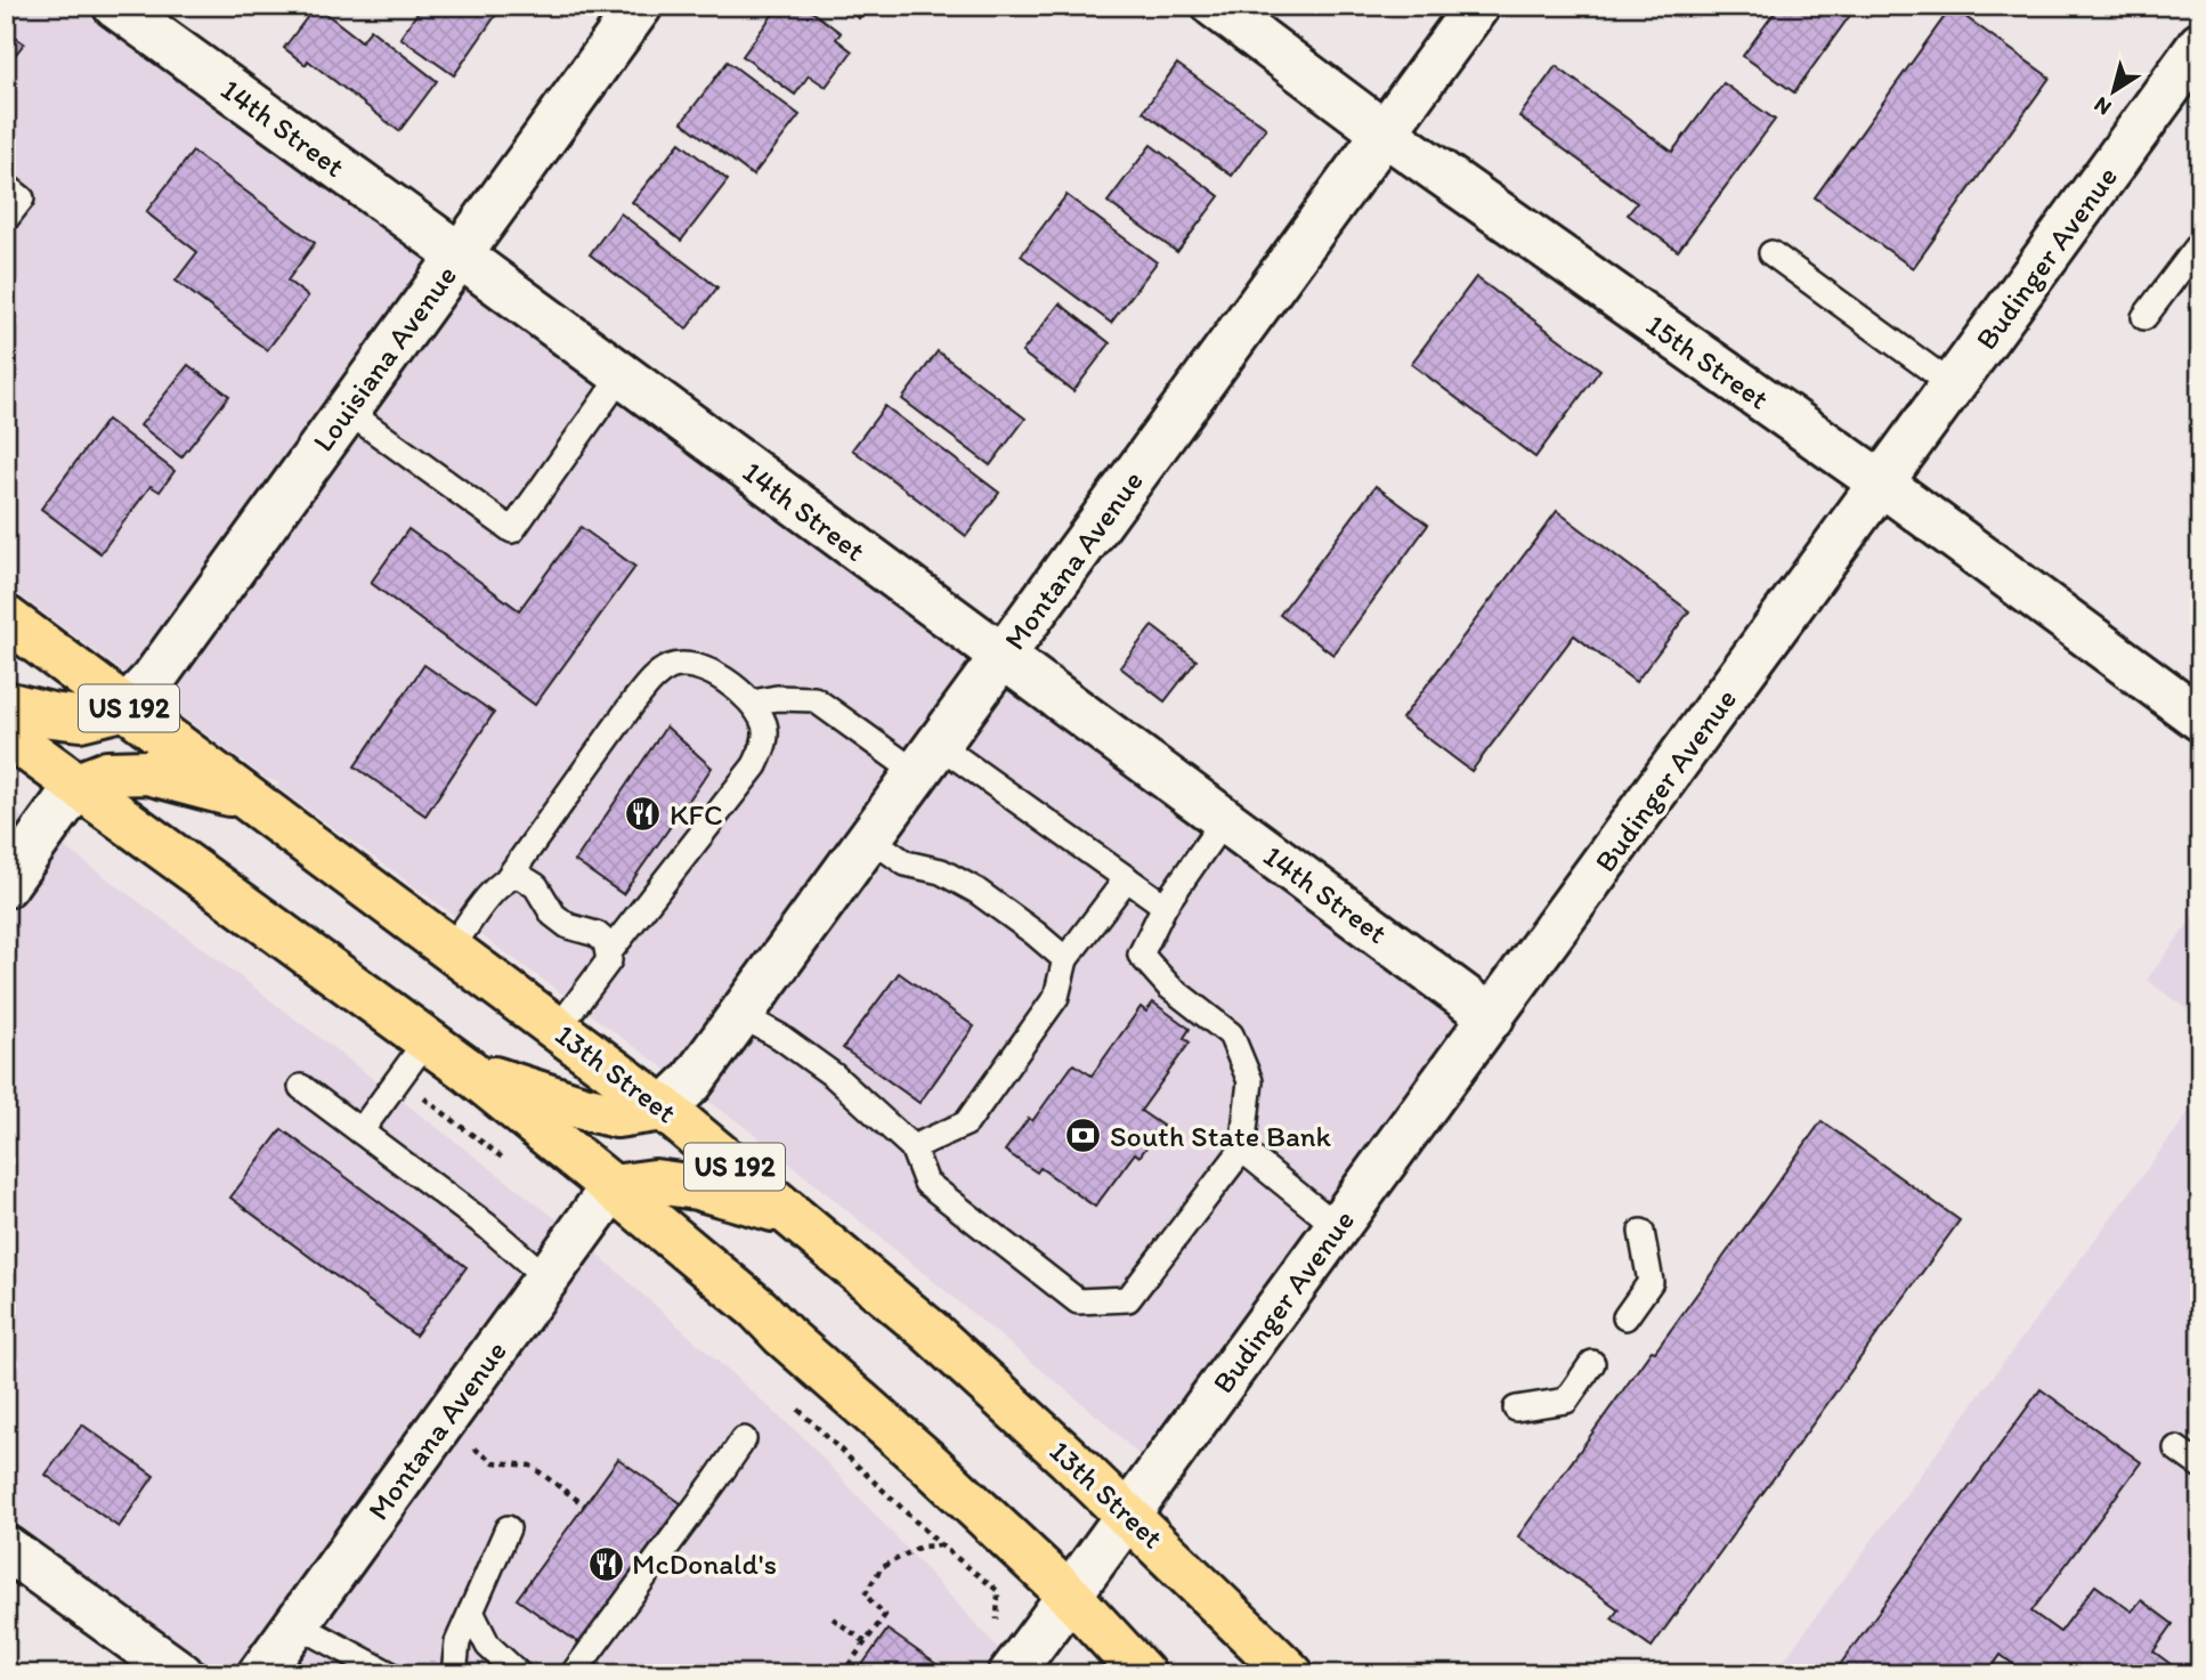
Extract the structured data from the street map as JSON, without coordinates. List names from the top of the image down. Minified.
{"streets":{"highway":["US 192","13th Street"],"street":["14th Street","Budinger Avenue","Louisiana Avenue","15th Street","Montana Avenue"]},"crossings":[["14th Street","Budinger Avenue"],["14th Street","Louisiana Avenue"],["14th Street","Montana Avenue"],["Budinger Avenue","15th Street"],["Budinger Avenue","US 192"],["Budinger Avenue","13th Street"],["Louisiana Avenue","13th Street"],["15th Street","Montana Avenue"],["Montana Avenue","US 192"],["Montana Avenue","13th Street"]],"places":{"restaurant":["KFC","McDonald's"],"bank":["South State Bank"]},"north":"bottom left"}
